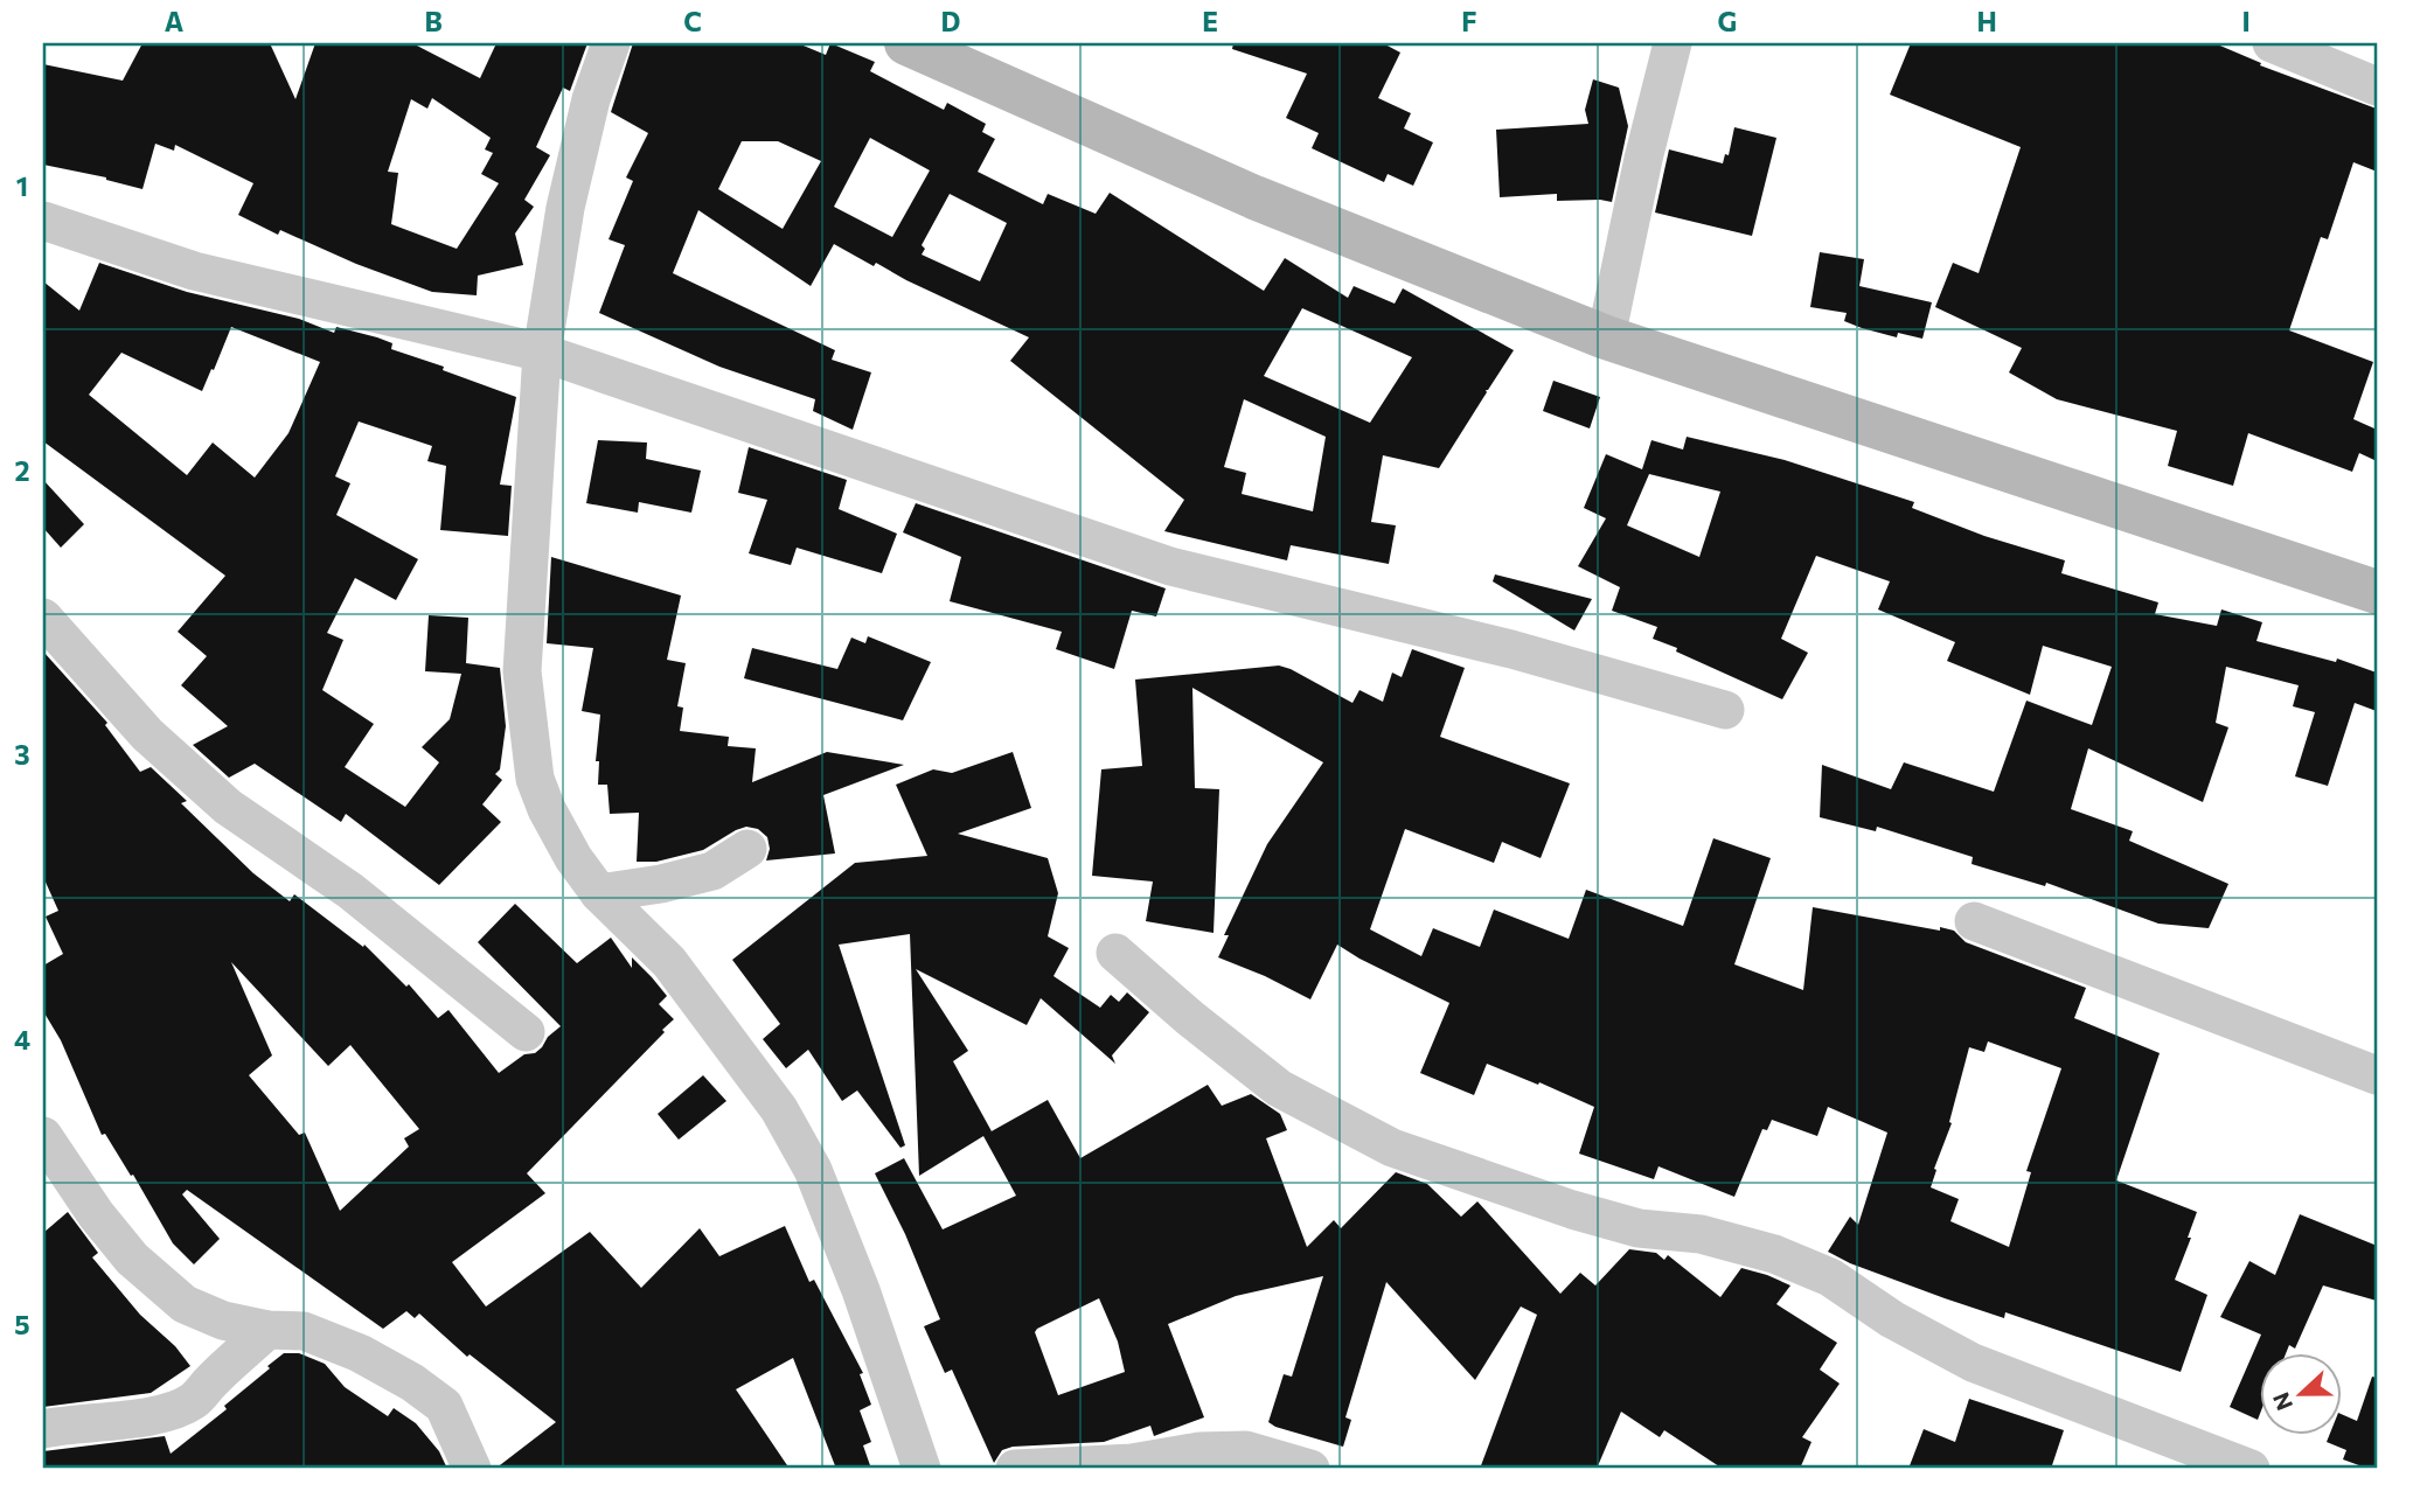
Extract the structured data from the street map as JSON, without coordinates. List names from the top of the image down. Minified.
{"north":"left","grid":{"columns":["A","B","C","D","E","F","G","H","I"],"rows":["1","2","3","4","5"]}}
